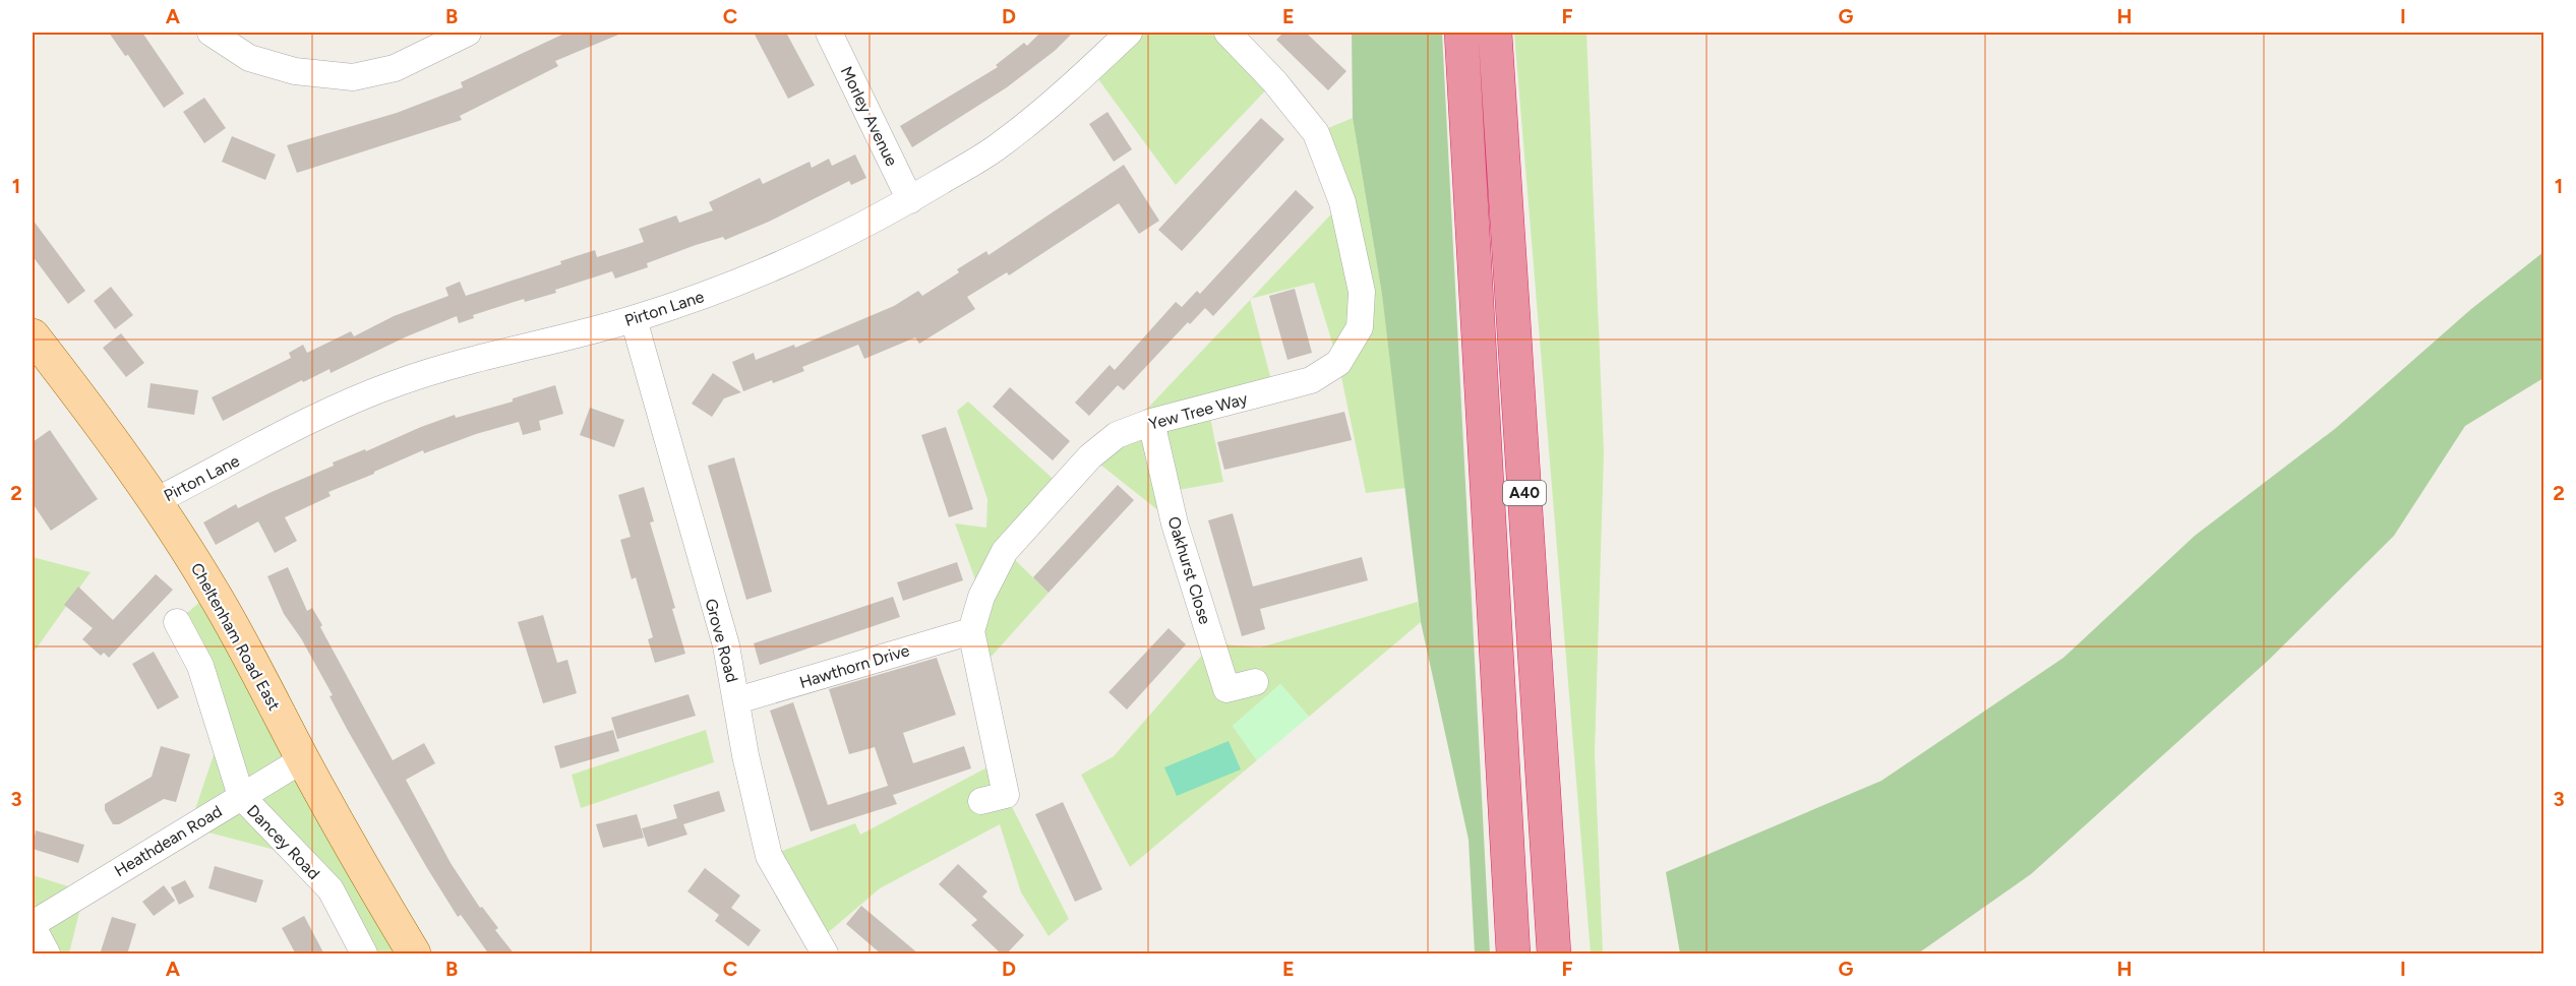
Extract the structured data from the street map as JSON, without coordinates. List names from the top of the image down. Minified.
{"streets":{"highway":["A40"],"main road":["Cheltenham Road East"],"street":["Morley Avenue","Pirton Lane","Yew Tree Way","Oakhurst Close","Grove Road","Hawthorn Drive","Heathdean Road","Dancey Road"]},"crossings":[["Morley Avenue","Pirton Lane"],["Pirton Lane","Cheltenham Road East"],["Pirton Lane","Grove Road"],["Yew Tree Way","Oakhurst Close"],["Yew Tree Way","Hawthorn Drive"],["Cheltenham Road East","Heathdean Road"],["Grove Road","Hawthorn Drive"],["Heathdean Road","Dancey Road"]],"grid":{"columns":["A","B","C","D","E","F","G","H","I"],"rows":["1","2","3"]}}
